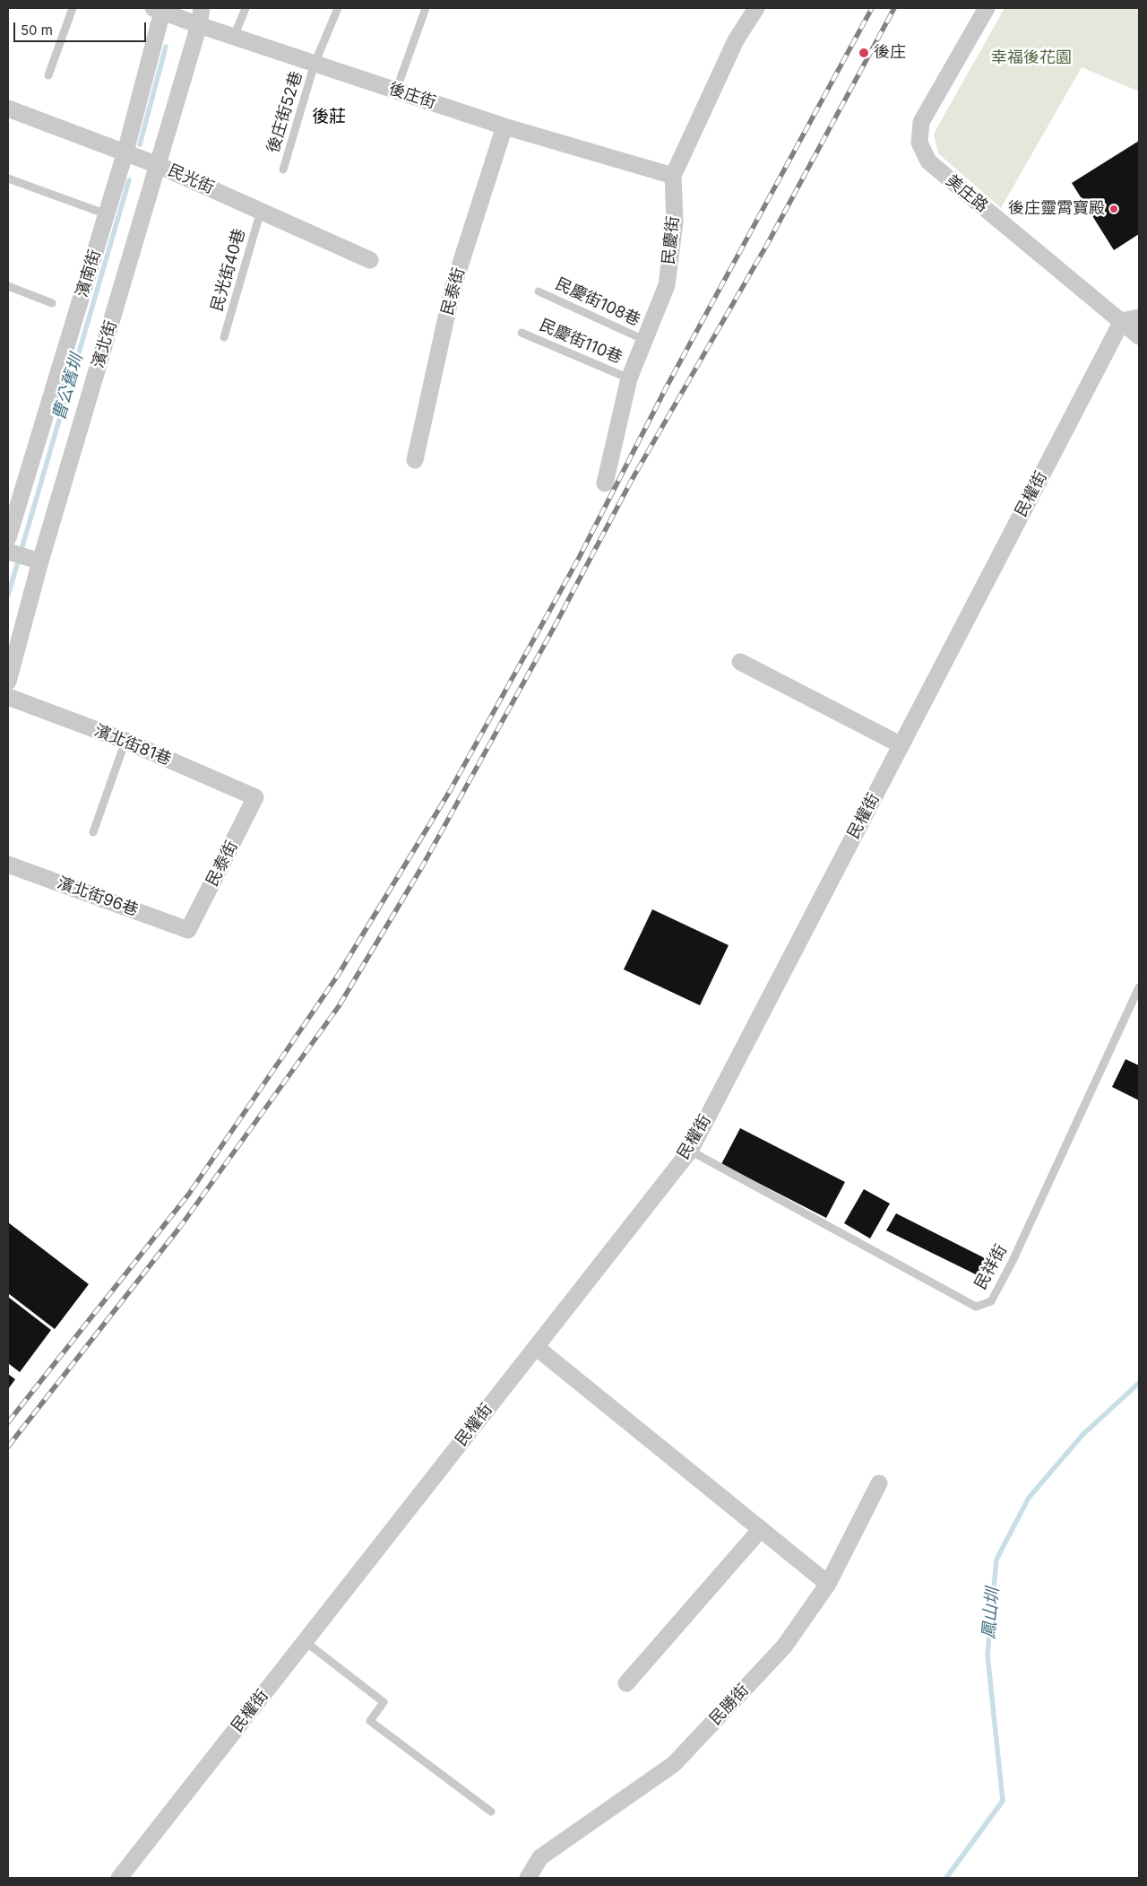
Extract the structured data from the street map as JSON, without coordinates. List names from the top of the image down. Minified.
{"streets":{"street":["後庄街","民光街","美庄路","民慶街","濱南街","民泰街","濱北街","民權街","濱北街81巷","濱北街96巷","民勝街"],"lane":["後庄街52巷","民光街40巷","民慶街108巷","民慶街110巷","民祥街"]},"crossings":[["後庄街","後庄街52巷"],["後庄街","民慶街"],["後庄街","濱南街"],["後庄街","民泰街"],["後庄街","濱北街"],["民光街","民光街40巷"],["民光街","濱南街"],["民光街","濱北街"],["美庄路","民權街"],["民慶街","民慶街108巷"],["民慶街","民慶街110巷"],["民泰街","濱北街81巷"],["民泰街","濱北街96巷"],["民權街","民祥街"]],"districts":["後莊"],"water":["曹公舊圳","鳳山圳"],"parks":["幸福後花園"],"places":["後庄","後庄靈霄寶殿"],"scale_bar":"50 m"}
